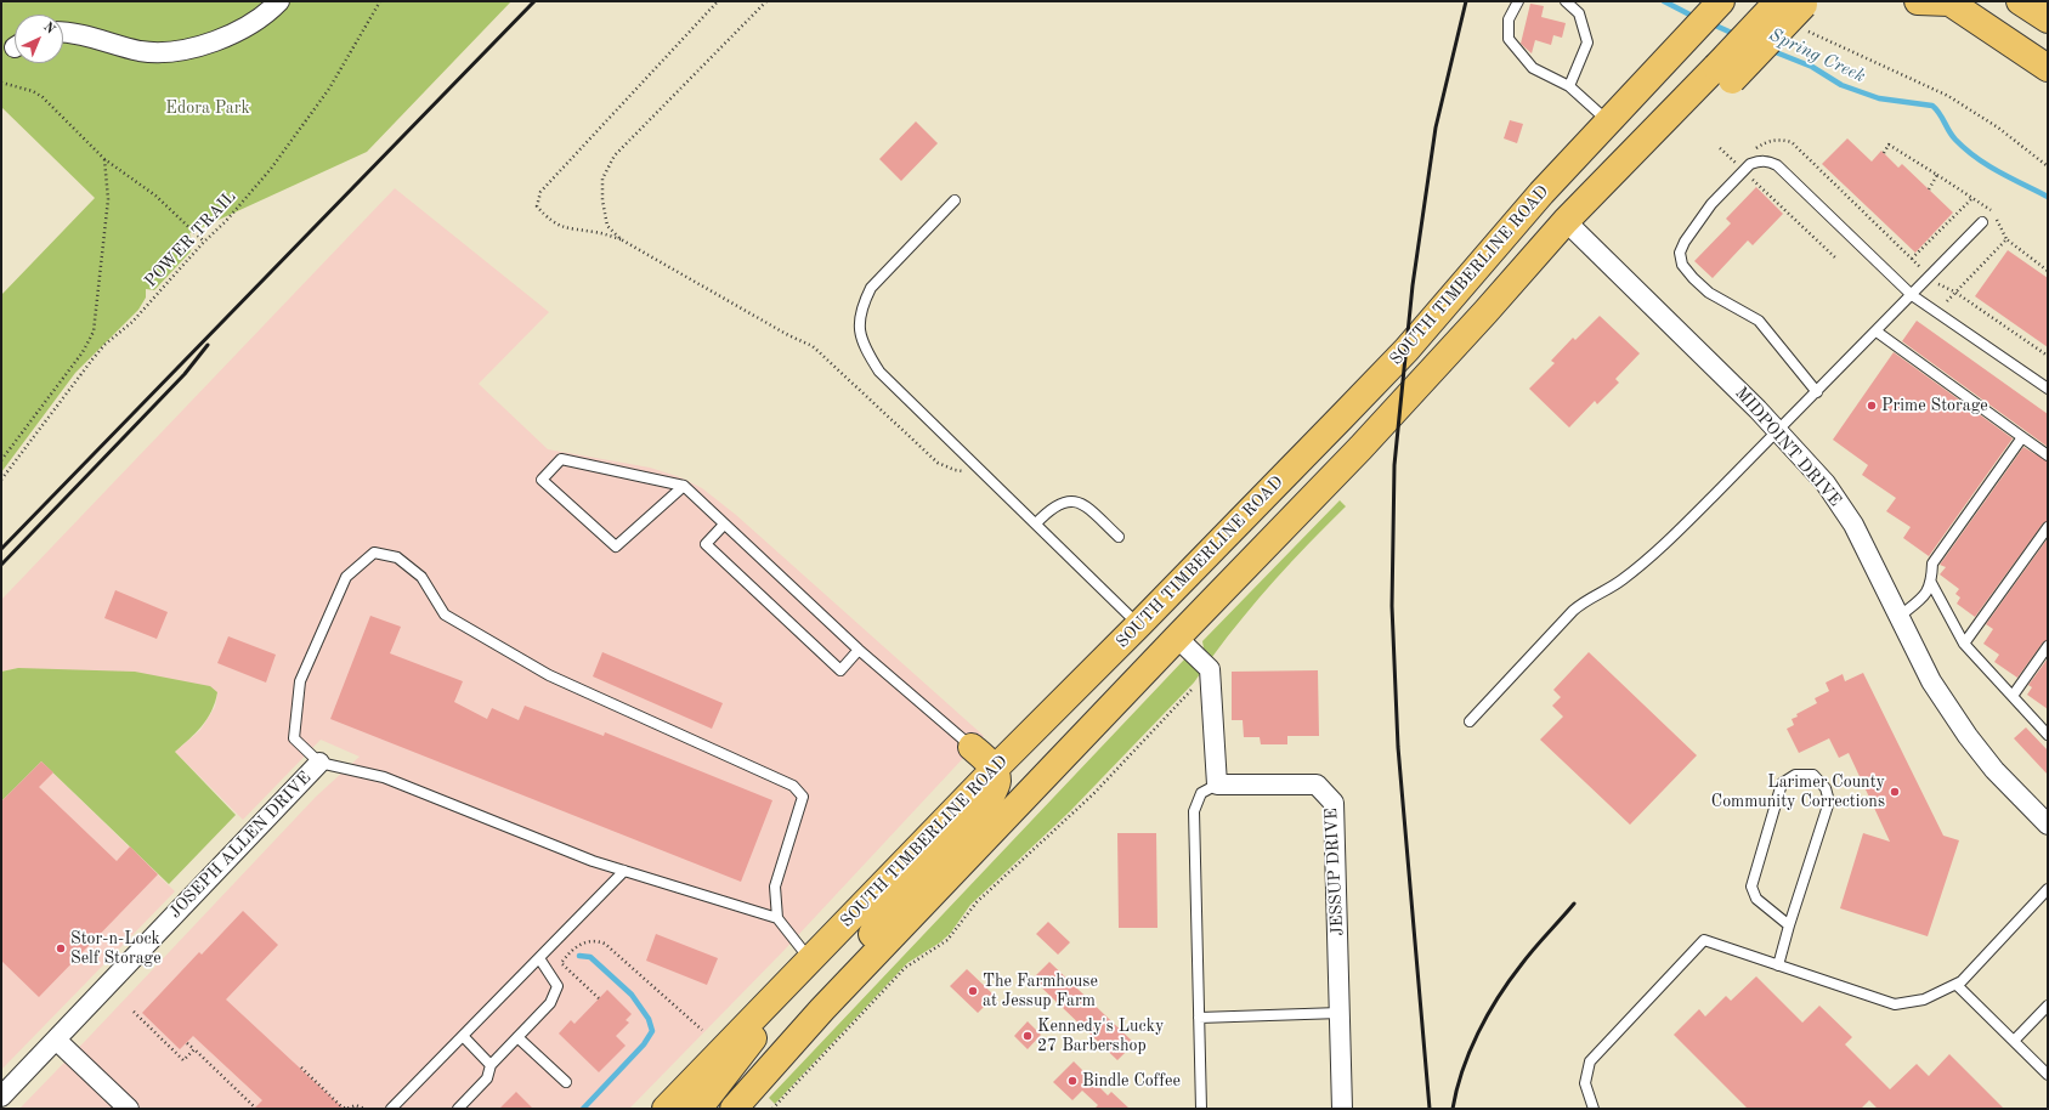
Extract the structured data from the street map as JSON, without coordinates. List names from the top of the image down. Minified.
{"streets":{"main road":["SOUTH TIMBERLINE ROAD"],"street":["MIDPOINT DRIVE","JOSEPH ALLEN DRIVE","JESSUP DRIVE"],"path":["POWER TRAIL"]},"crossings":[["SOUTH TIMBERLINE ROAD","MIDPOINT DRIVE"]],"water":["Spring Creek"],"parks":["Edora Park"],"places":["Prime Storage","Larimer County Community Corrections","Stor-n-Lock Self Storage","The Farmhouse at Jessup Farm","Kennedy's Lucky 27 Barbershop","Bindle Coffee"],"north":"top right"}
